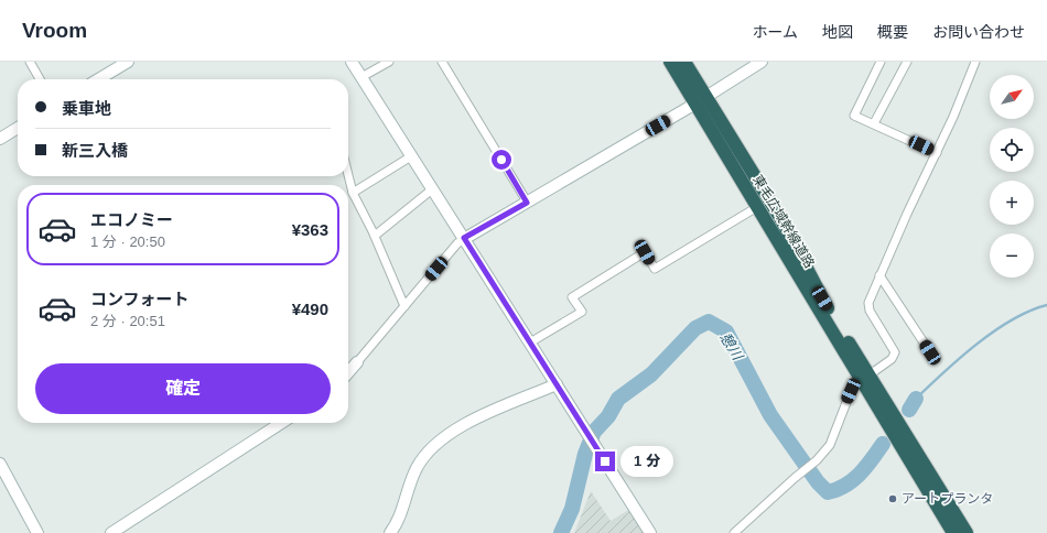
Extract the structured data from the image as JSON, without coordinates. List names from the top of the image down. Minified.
{"streets":{"highway":["東毛広域幹線道路"]},"water":["憩川"],"places":["アートプランタ"],"north":"top right","page":{"header":"Vroom","nav":["ホーム","地図","概要","お問い合わせ"],"map_buttons":["+","−"],"banner":["乗車地","新三入橋"],"list":[{"name":"エコノミー","note":"1 分 · 20:50","value":"¥363"},{"name":"コンフォート","note":"2 分 · 20:51","value":"¥490"}],"buttons":"確定","bubble":"1 分"}}
